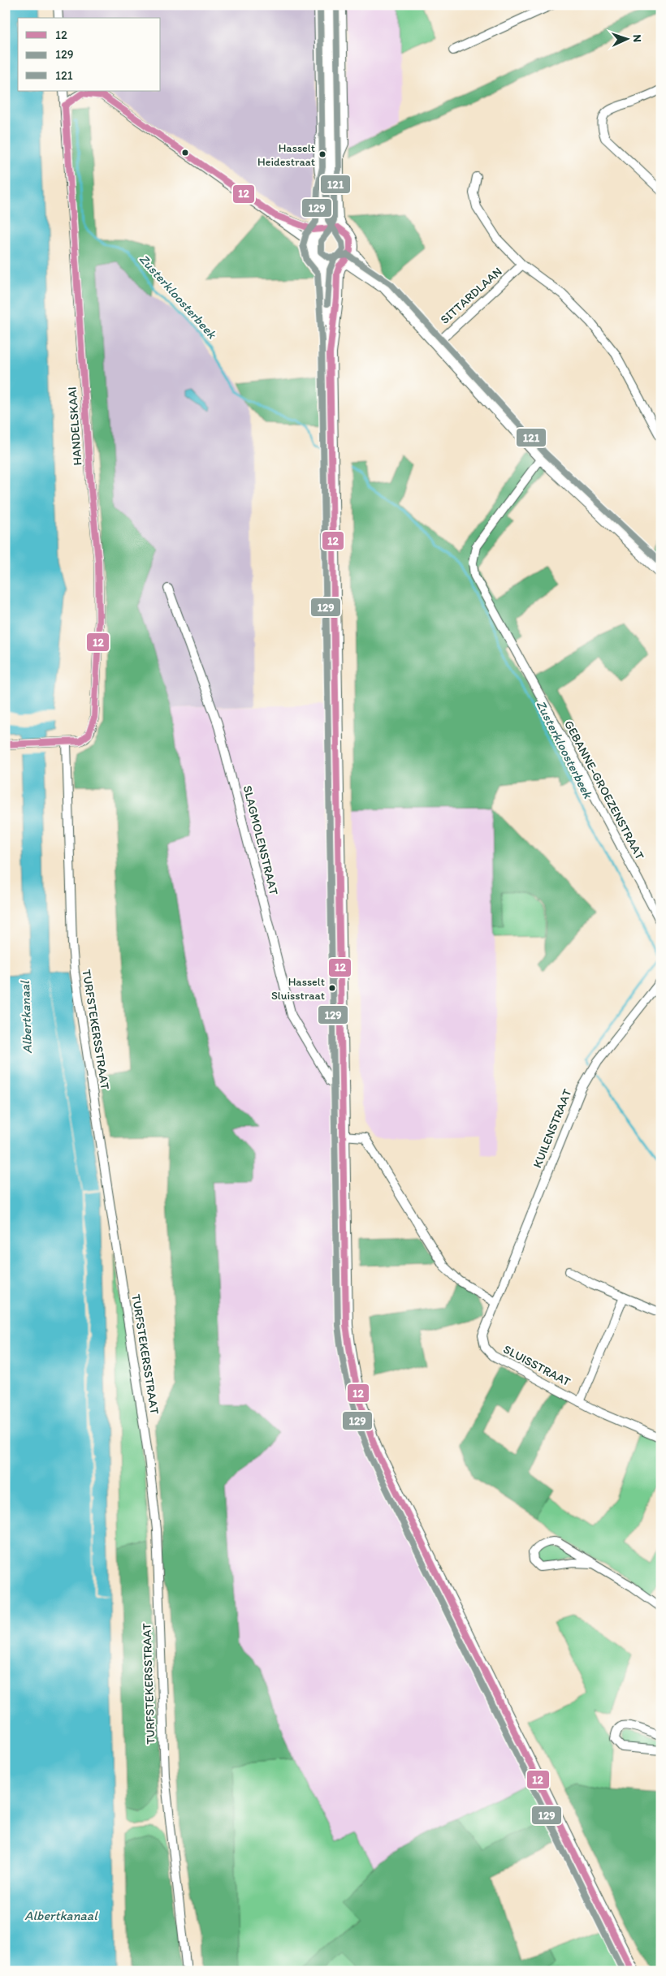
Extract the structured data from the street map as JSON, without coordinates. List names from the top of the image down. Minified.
{"streets":{"street":["SITTARDLAAN","HANDELSKAAI","GEBANNE-GROEZENSTRAAT","SLAGMOLENSTRAAT","TURFSTEKERSSTRAAT","KUILENSTRAAT","SLUISSTRAAT"]},"crossings":[["HANDELSKAAI","TURFSTEKERSSTRAAT"],["KUILENSTRAAT","SLUISSTRAAT"]],"water":["Zusterkloosterbeek","Albertkanaal"],"places":["Hasselt Heidestraat","Hasselt Sluisstraat"],"lines":["transit line 129","transit line 121","transit line 12"],"legend":["12","129","121"],"north":"right"}
